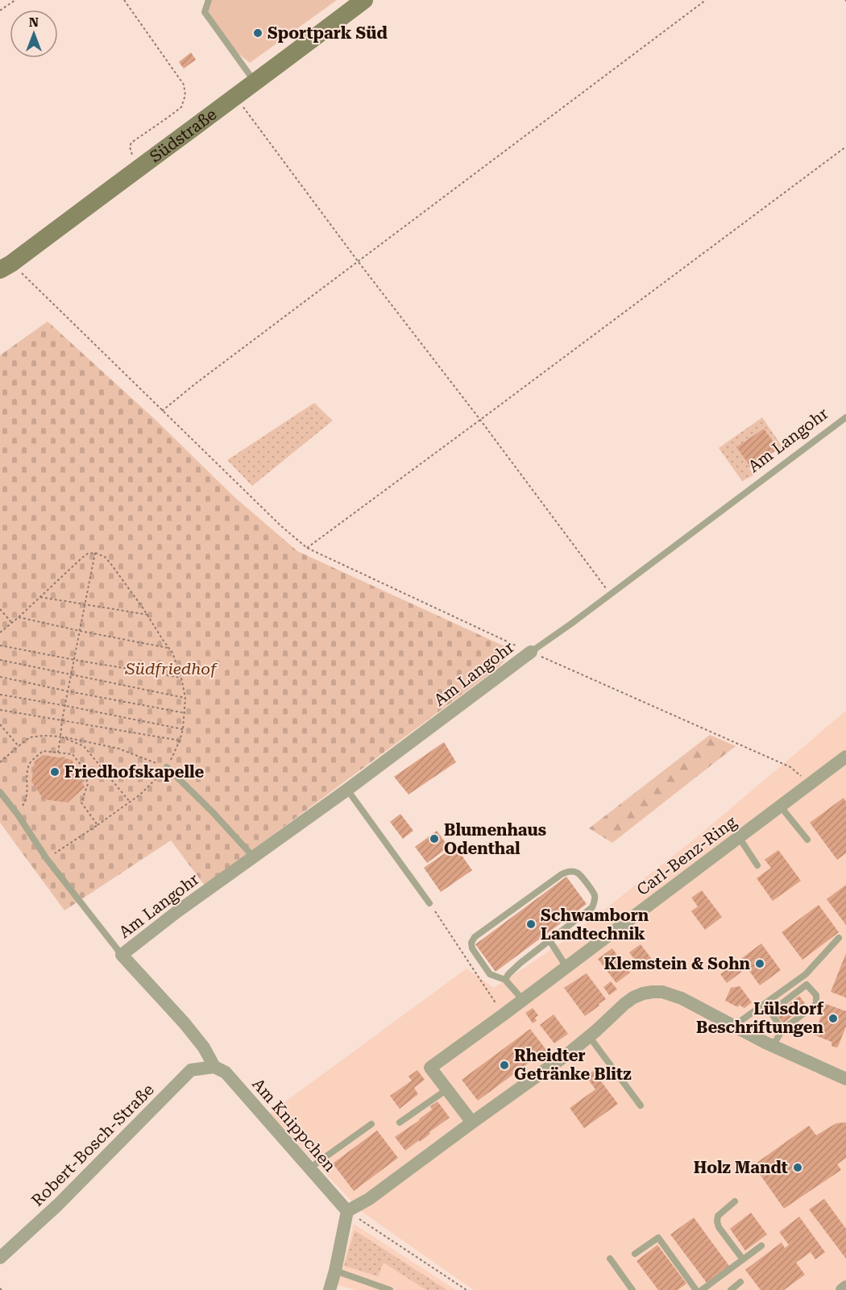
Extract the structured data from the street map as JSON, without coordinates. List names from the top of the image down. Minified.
{"streets":{"street":["Südstraße","Am Langohr","Carl-Benz-Ring","Am Knippchen","Robert-Bosch-Straße"]},"crossings":[["Am Langohr","Am Knippchen"],["Am Knippchen","Robert-Bosch-Straße"]],"parks":["Südfriedhof"],"places":["Sportpark Süd","Friedhofskapelle","Blumenhaus Odenthal","Schwamborn Landtechnik","Klemstein & Sohn","Lülsdorf Beschriftungen","Rheidter Getränke Blitz","Holz Mandt"],"north":"top"}
